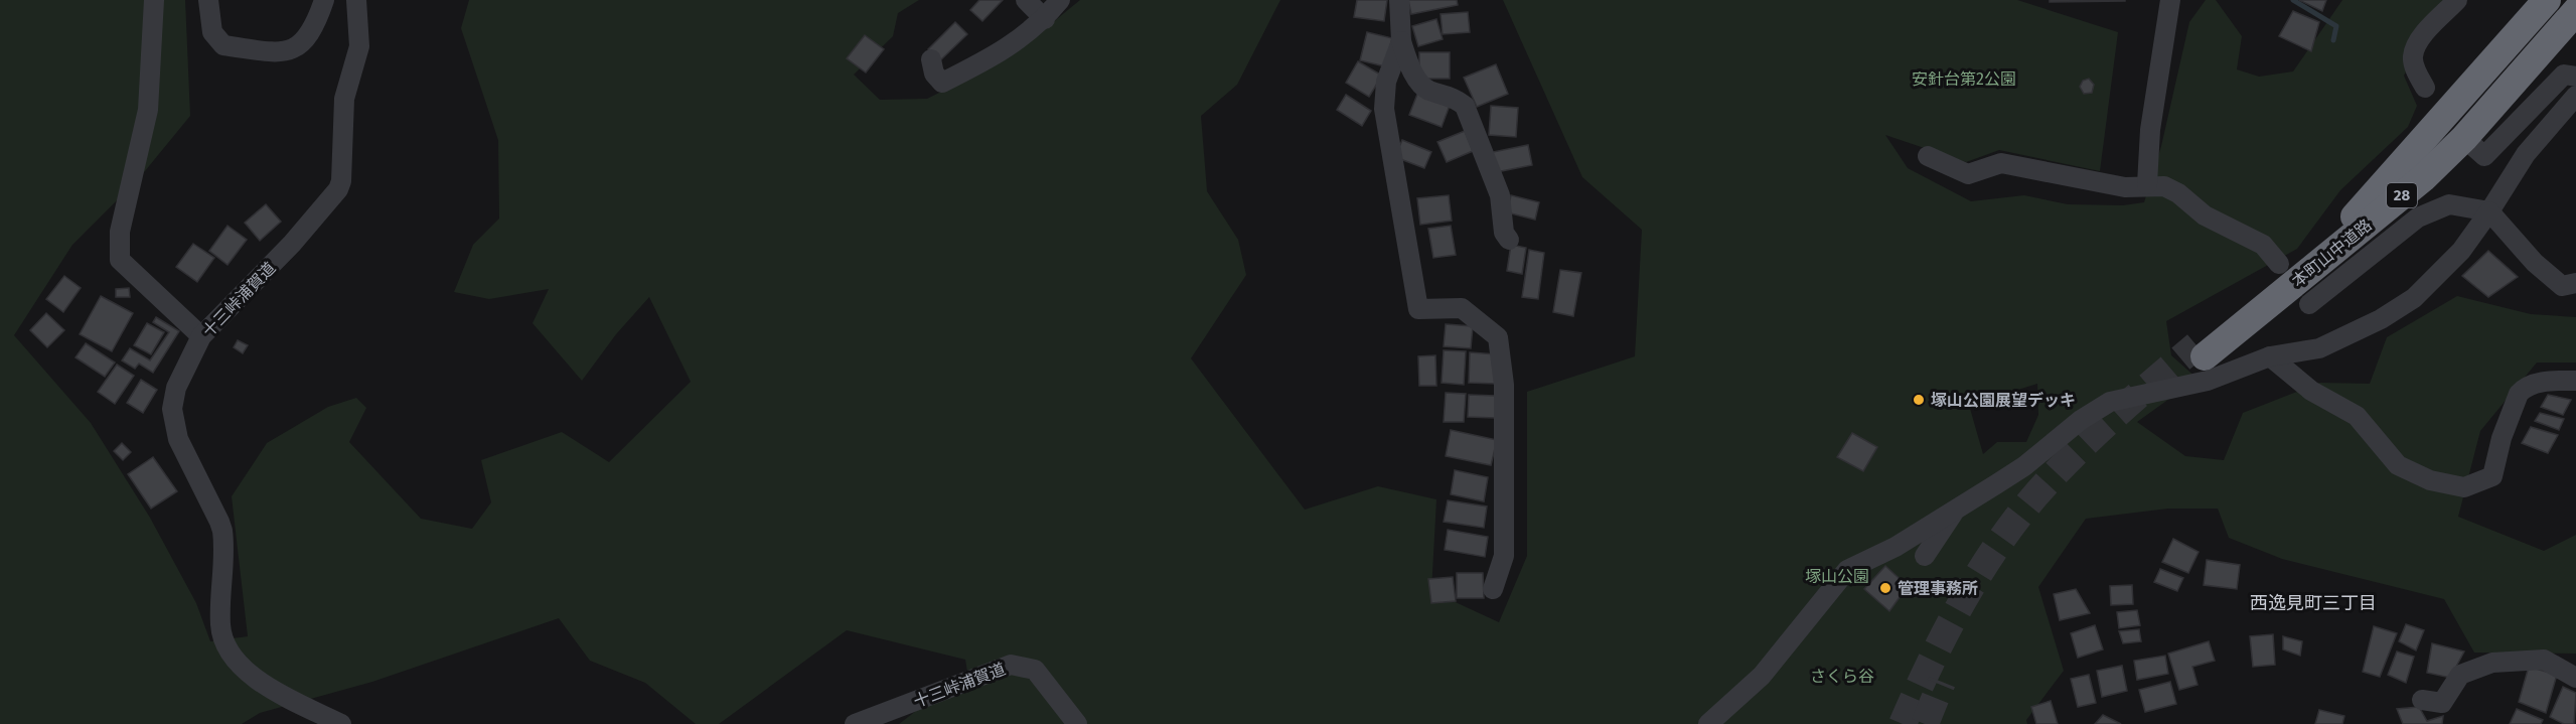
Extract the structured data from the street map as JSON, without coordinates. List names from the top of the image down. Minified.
{"streets":{"highway":["28","本町山中道路"],"street":["十三峠浦賀道"]},"districts":["西逸見町三丁目"],"parks":["安針台第2公園","塚山公園","さくら谷"],"places":["塚山公園展望デッキ","管理事務所"]}
